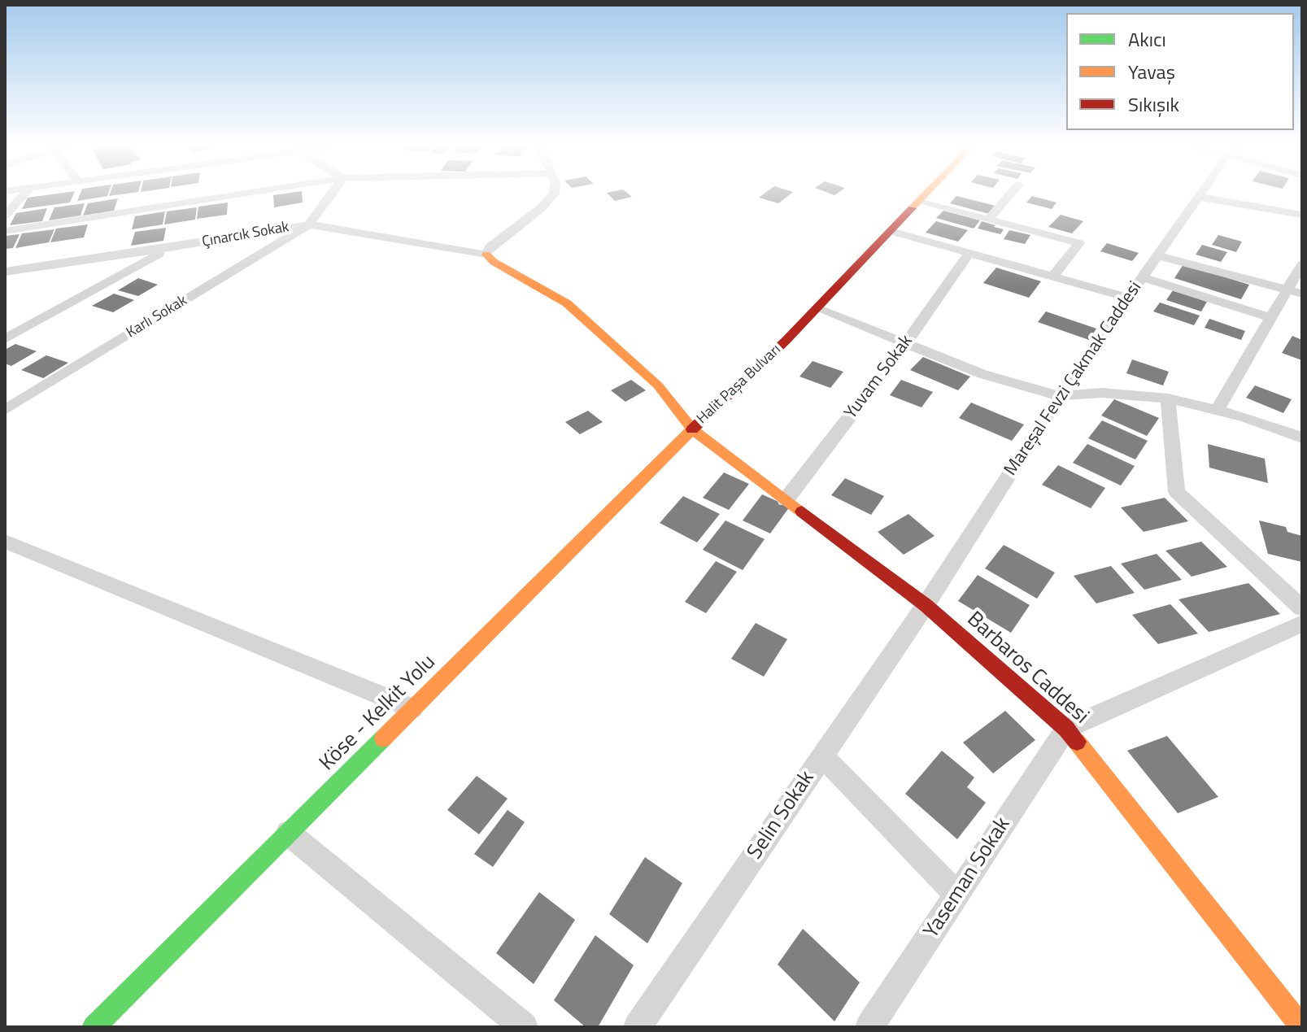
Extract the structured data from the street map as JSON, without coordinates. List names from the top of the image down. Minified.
{"streets":{"main road":["Halit Paşa Bulvarı","Barbaros Caddesi","Köse - Kelkit Yolu"],"street":["Çınarcık Sokak","Karlı Sokak","Yuvam Sokak","Mareşal Fevzi Çakmak Caddesi","Selin Sokak","Yaseman Sokak"]},"crossings":[["Çınarcık Sokak","Karlı Sokak"],["Çınarcık Sokak","Barbaros Caddesi"],["Yuvam Sokak","Barbaros Caddesi"],["Mareşal Fevzi Çakmak Caddesi","Barbaros Caddesi"],["Mareşal Fevzi Çakmak Caddesi","Selin Sokak"],["Halit Paşa Bulvarı","Barbaros Caddesi"],["Halit Paşa Bulvarı","Köse - Kelkit Yolu"],["Barbaros Caddesi","Köse - Kelkit Yolu"],["Barbaros Caddesi","Selin Sokak"],["Barbaros Caddesi","Yaseman Sokak"]],"legend":["Akıcı","Yavaş","Sıkışık"]}
